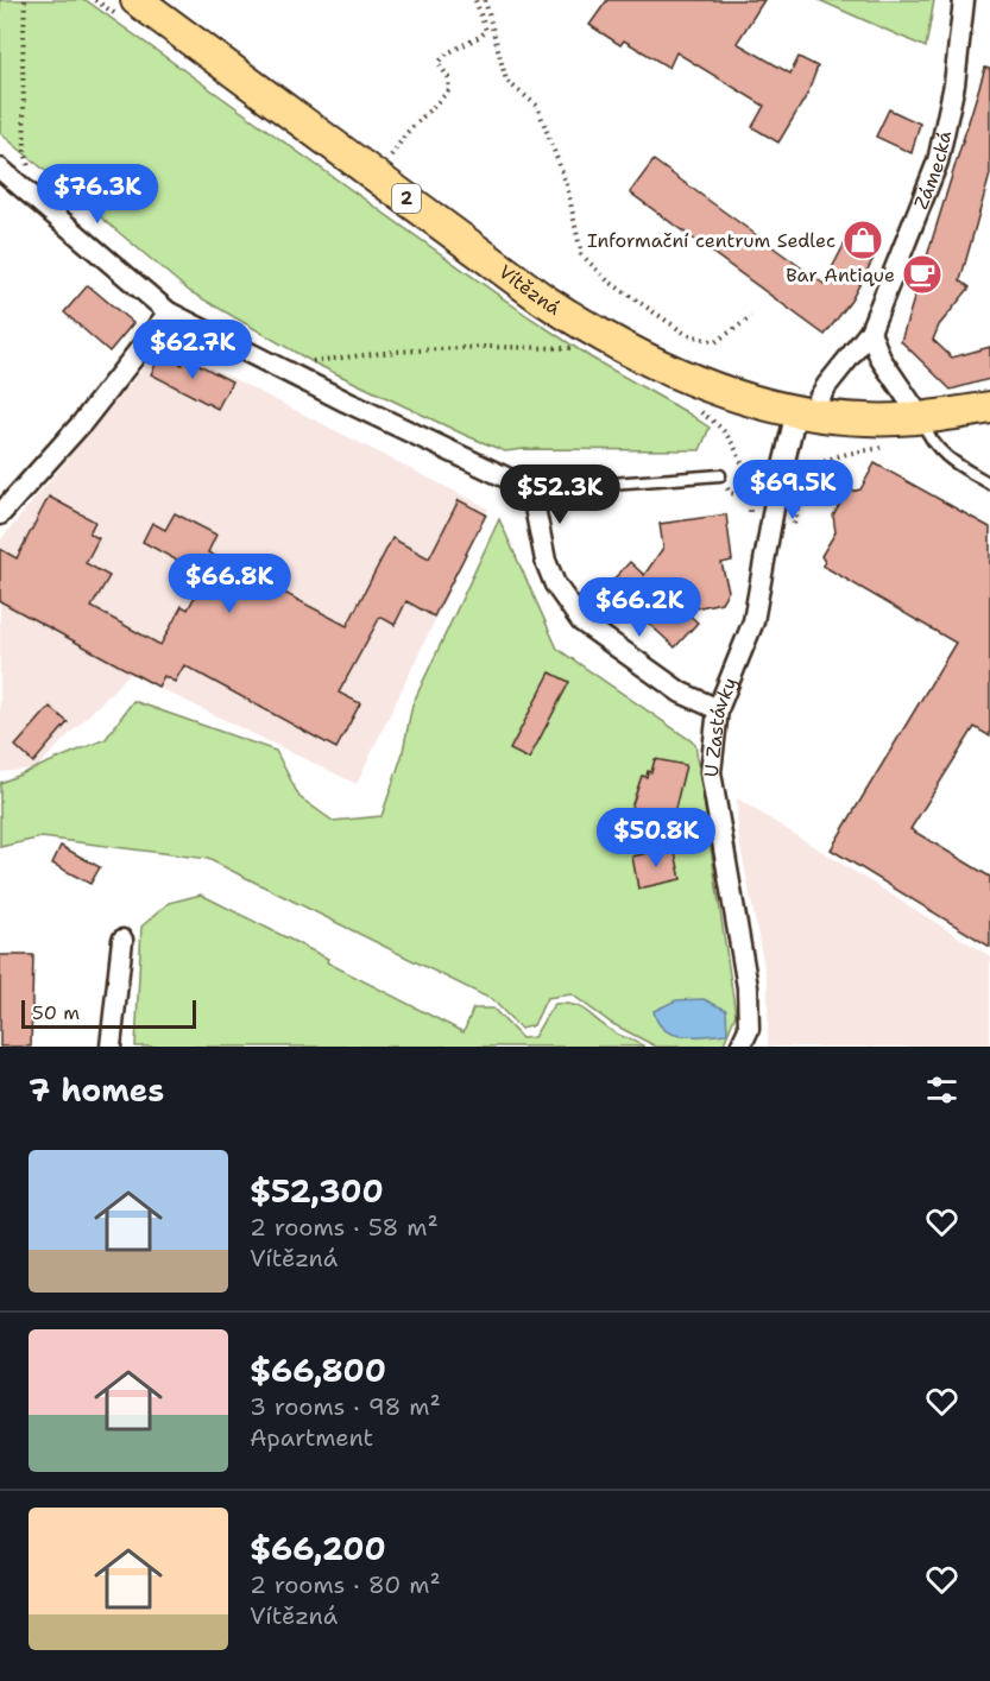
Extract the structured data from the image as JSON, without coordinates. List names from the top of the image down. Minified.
{"streets":{"main road":["2","Vítězná"],"street":["Zámecká","U Zastávky"]},"crossings":[["Zámecká","Vítězná"],["Zámecká","U Zastávky"],["Vítězná","U Zastávky"]],"places":{"shop":["Informační centrum Sedlec"],"cafe":["Bar Antique"]},"scale_bar":"50 m","page":{"price":["$76.3K","$62.7K","$69.5K","$52.3K","$66.8K","$66.2K","$50.8K"],"scale":"50 m","heading":"7 homes","list":[{"name":"$52,300","note":"2 rooms · 58 m² · Vítězná"},{"name":"$66,800","note":"3 rooms · 98 m² · Apartment"},{"name":"$66,200","note":"2 rooms · 80 m² · Vítězná"}]}}
